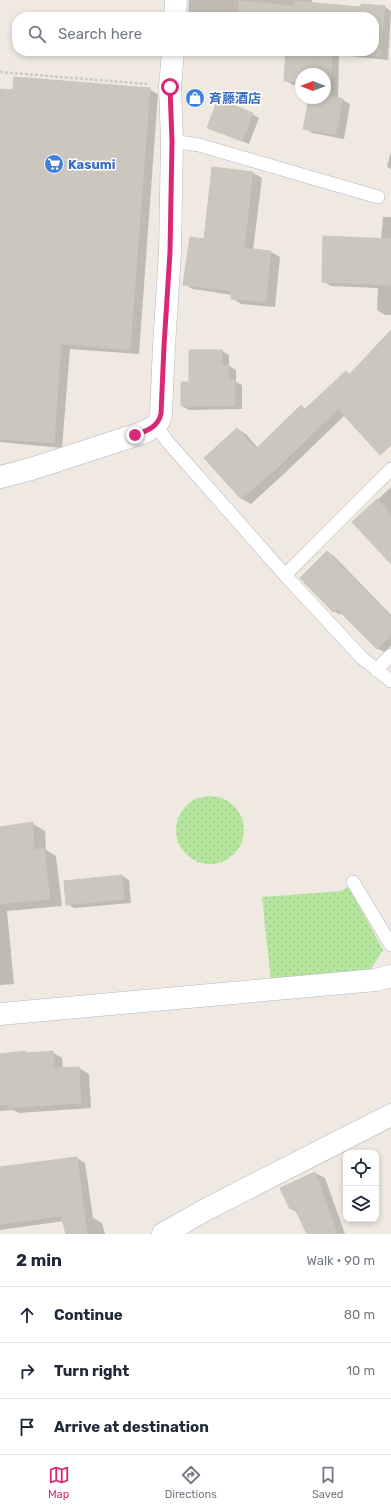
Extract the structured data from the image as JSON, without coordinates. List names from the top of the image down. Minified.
{"places":{"shop":["斉藤酒店"],"supermarket":["Kasumi"]},"north":"left","page":{"search":"Search here","heading":["2 min","Walk · 90 m"],"list":[["Continue","80 m"],["Turn right","10 m"],"Arrive at destination"],"nav":["Map","Directions","Saved"]}}
